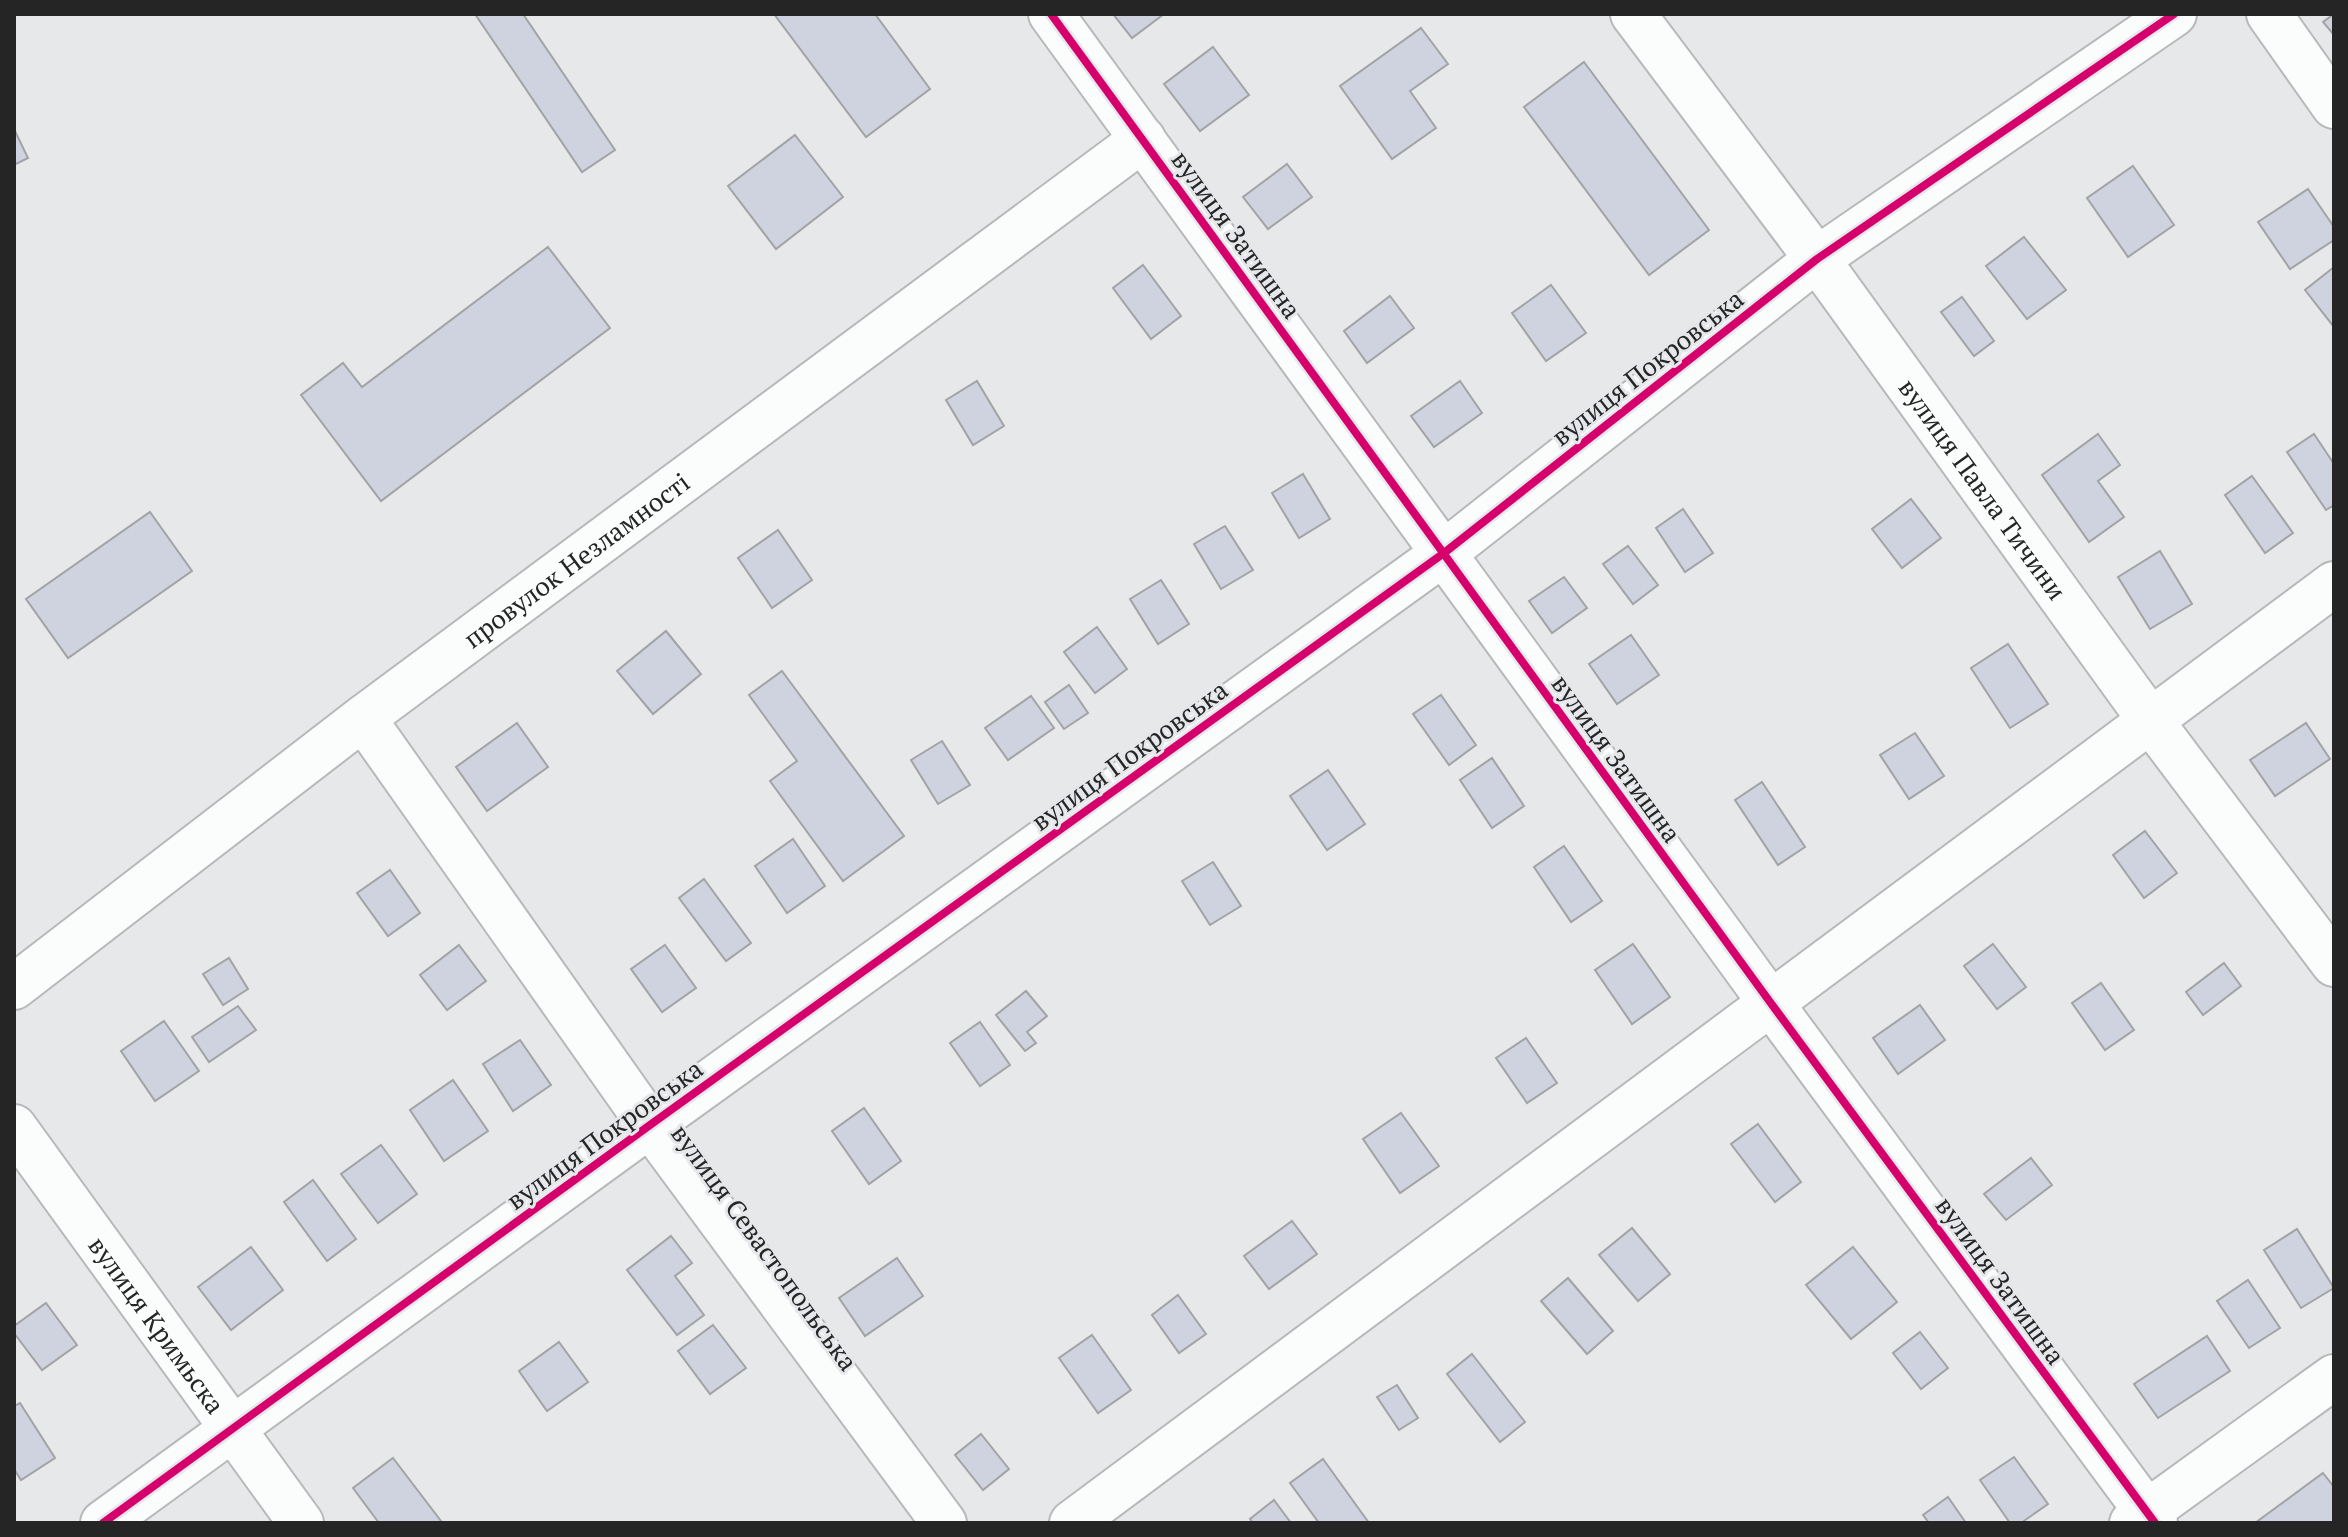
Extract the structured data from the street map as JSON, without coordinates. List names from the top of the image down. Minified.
{"streets":{"street":["вулиця Затишна","вулиця Покровська","вулиця Павла Тичини","провулок Незламності","вулиця Севастопольська","вулиця Кримьска"]},"crossings":[["вулиця Затишна","вулиця Покровська"],["вулиця Затишна","провулок Незламності"],["вулиця Покровська","вулиця Павла Тичини"],["вулиця Покровська","вулиця Севастопольська"],["вулиця Покровська","вулиця Кримьска"],["провулок Незламності","вулиця Севастопольська"]]}
